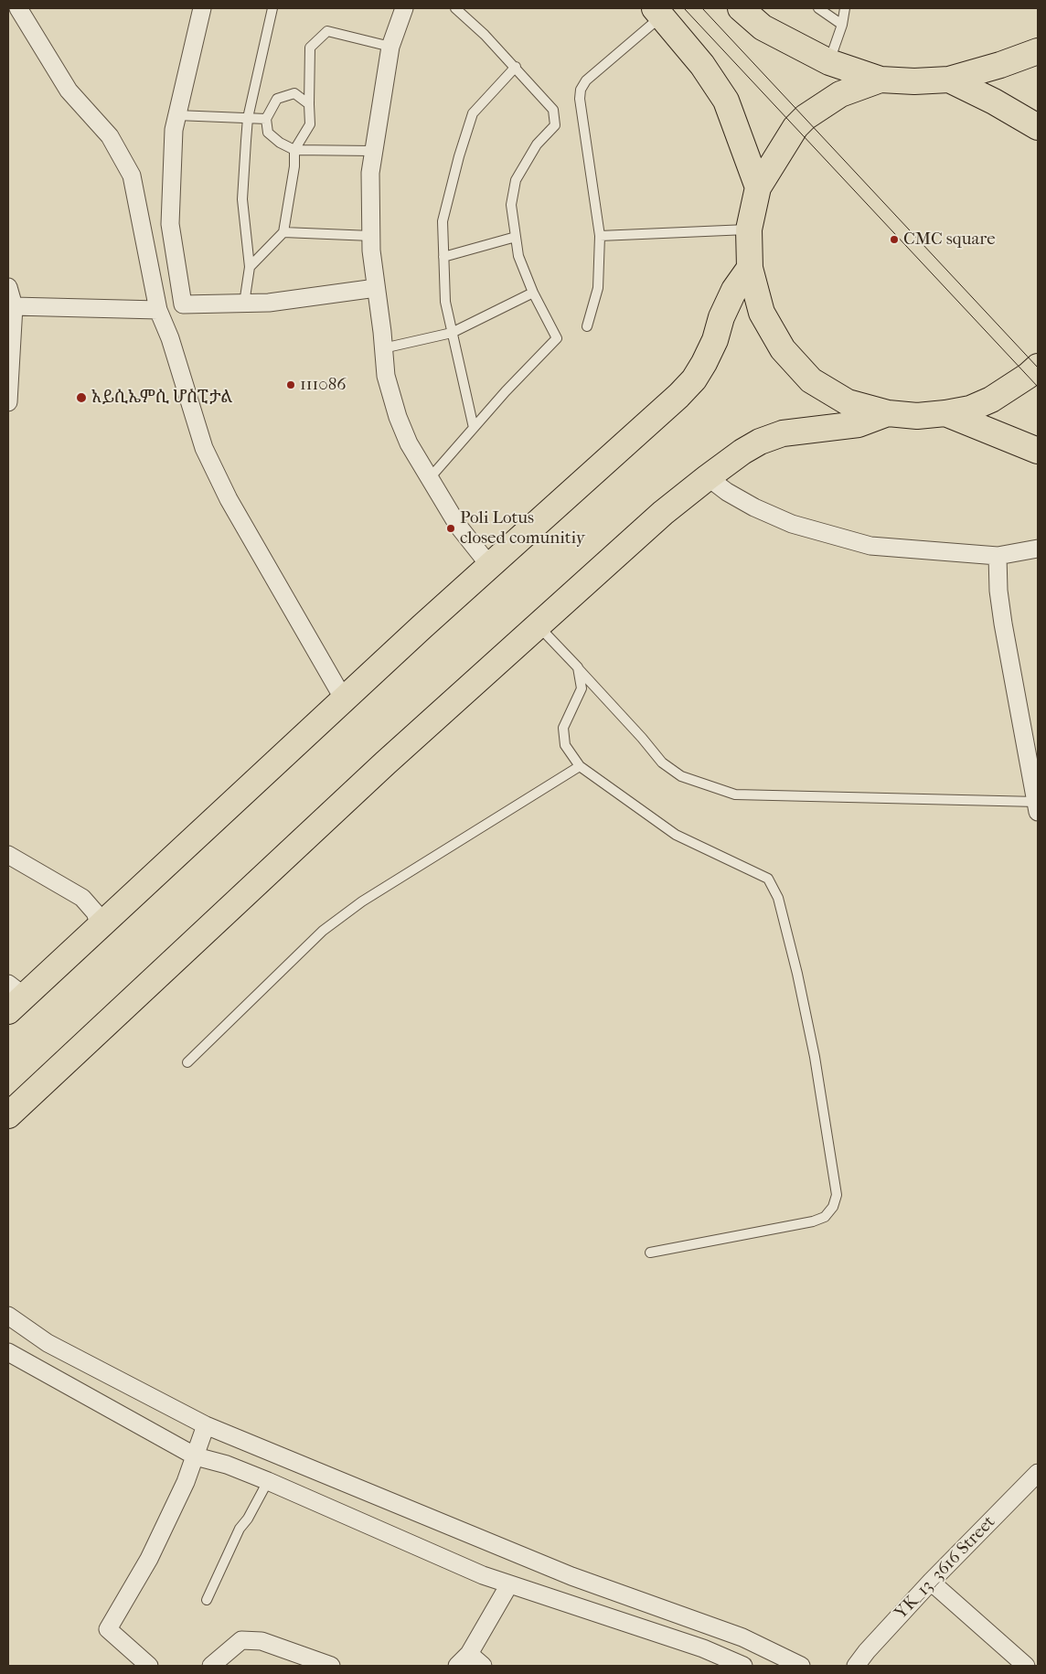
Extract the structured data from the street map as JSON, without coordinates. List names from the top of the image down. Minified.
{"streets":{"street":["YK_13_3616 Street"]},"places":["CMC square","111086","አይሲኤምሲ ሆስፒታል","Poli Lotus closed comunitiy"]}
